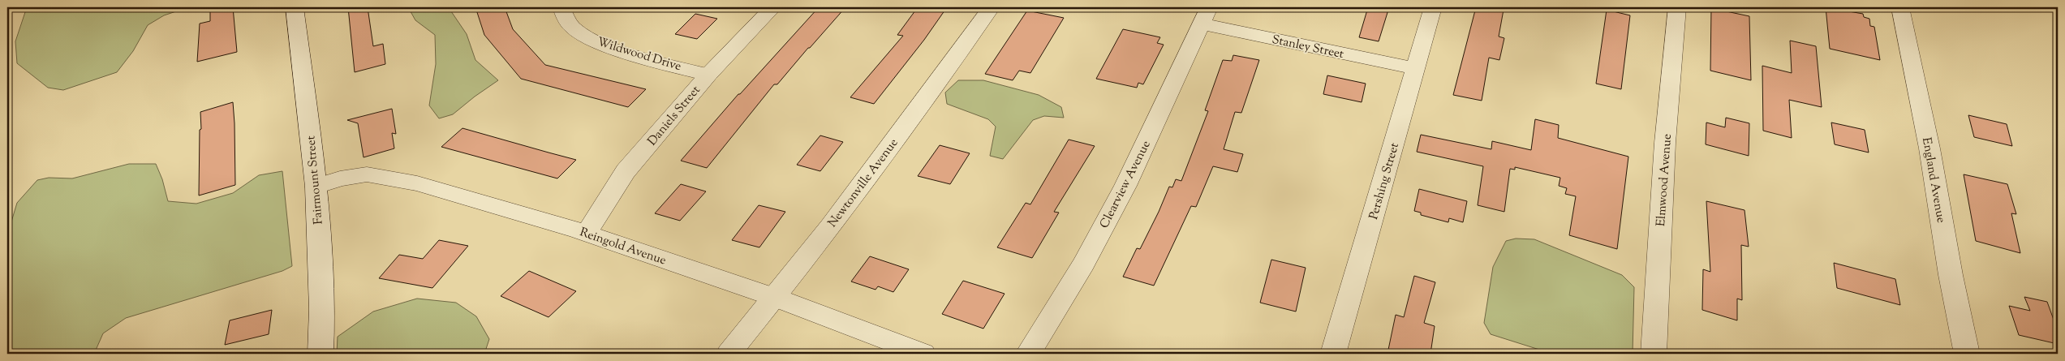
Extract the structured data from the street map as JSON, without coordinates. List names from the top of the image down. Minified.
{"streets":{"street":["Stanley Street","Wildwood Drive","Daniels Street","Fairmount Street","Elmwood Avenue","England Avenue","Pershing Street","Newtonville Avenue","Clearview Avenue","Reingold Avenue"]},"crossings":[["Stanley Street","Pershing Street"],["Stanley Street","Clearview Avenue"],["Wildwood Drive","Daniels Street"],["Daniels Street","Reingold Avenue"],["Fairmount Street","Reingold Avenue"],["Newtonville Avenue","Reingold Avenue"]]}
